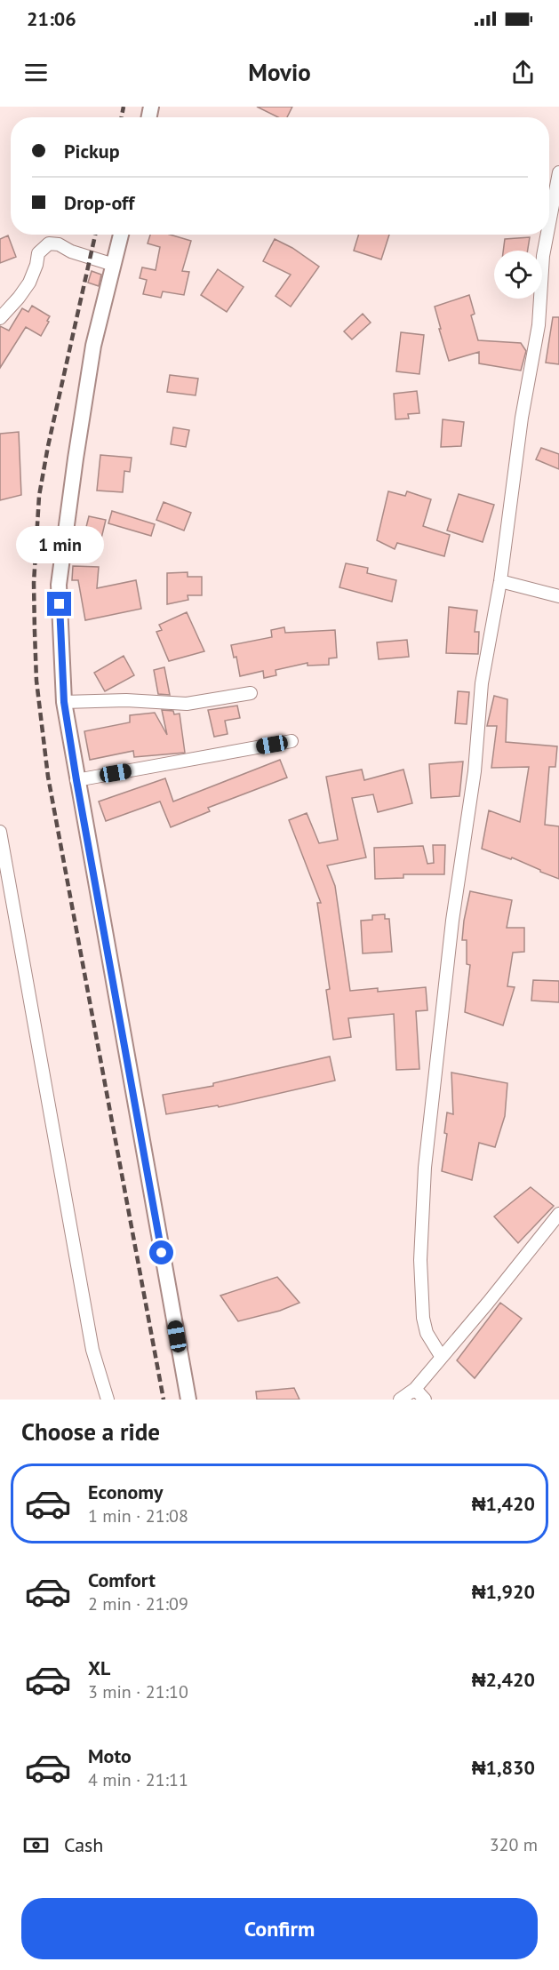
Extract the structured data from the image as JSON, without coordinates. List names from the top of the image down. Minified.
{"page":{"status":"21:06","header":"Movio","banner":["Pickup","Drop-off"],"bubble":"1 min","heading":"Choose a ride","list":[{"name":"Economy","note":"1 min · 21:08","value":"₦1,420"},{"name":"Comfort","note":"2 min · 21:09","value":"₦1,920"},{"name":"XL","note":"3 min · 21:10","value":"₦2,420"},{"name":"Moto","note":"4 min · 21:11","value":"₦1,830"}],"pay":["Cash","320 m"],"buttons":"Confirm"}}
